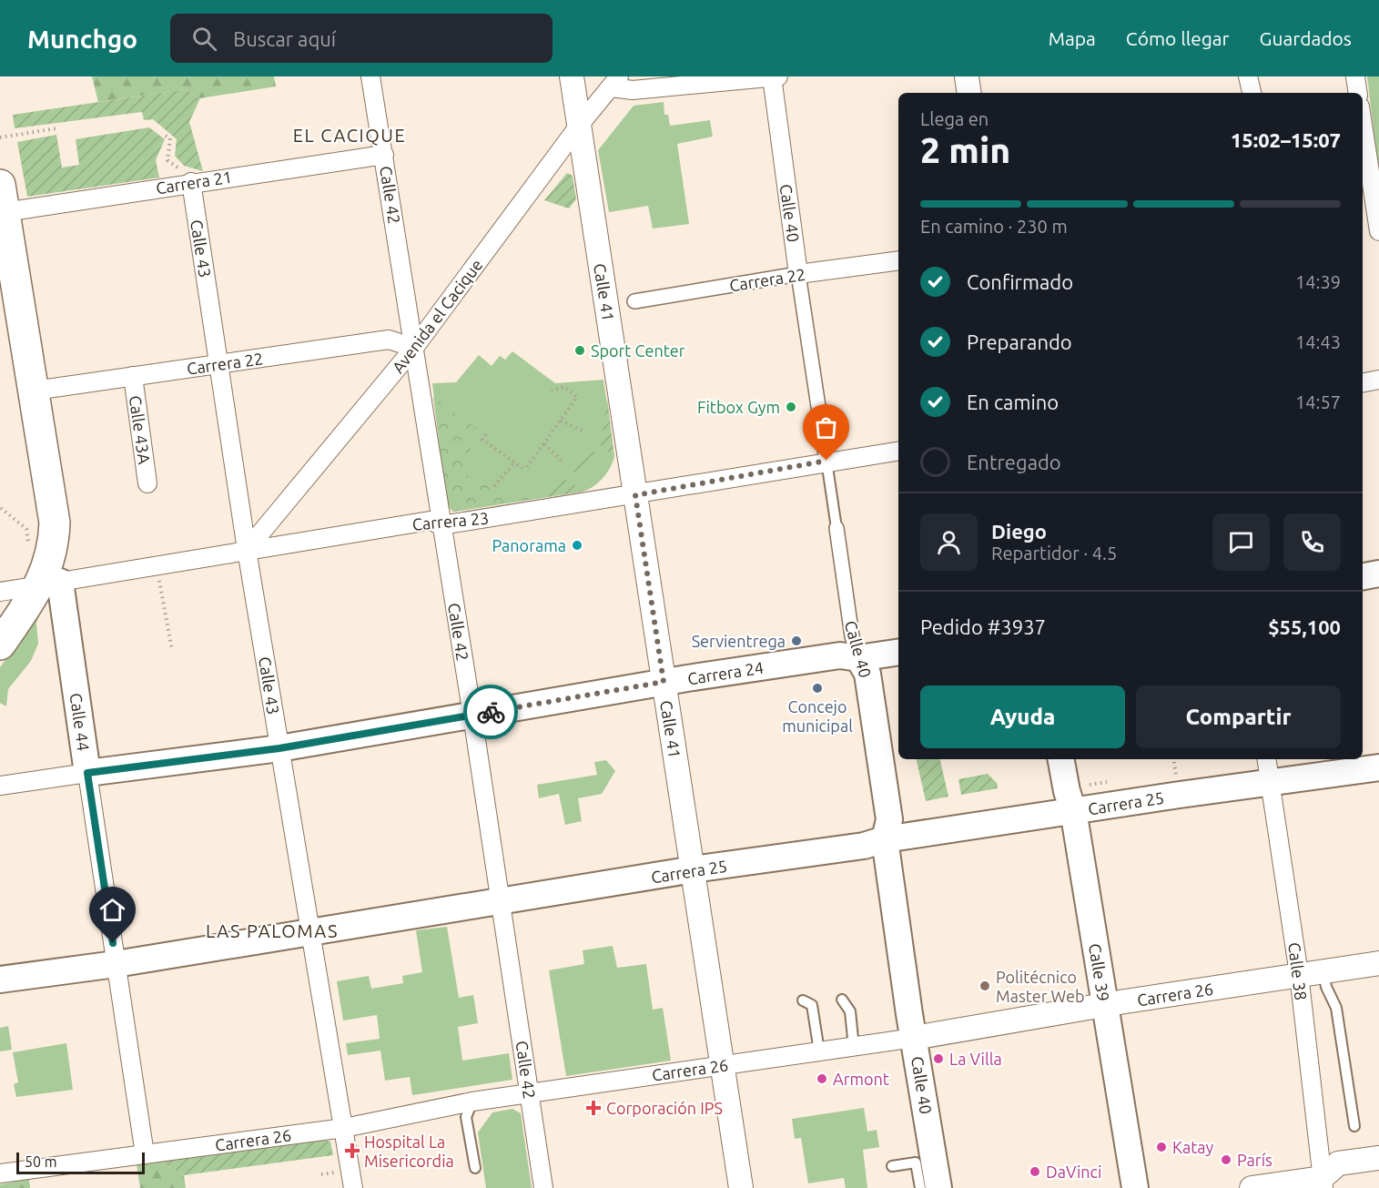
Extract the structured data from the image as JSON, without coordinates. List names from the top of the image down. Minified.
{"streets":{"highway":["Calle 44"],"main road":["Calle 40","Carrera 24","Carrera 25","Calle 39"],"street":["Carrera 21","Calle 42","Calle 43","Carrera 22","Calle 41","Avenida el Cacique","Calle 43A","Carrera 23","Calle 38","Carrera 26"]},"crossings":[["Carrera 21","Calle 42"],["Carrera 21","Calle 43"],["Carrera 21","Calle 44"],["Calle 42","Carrera 22"],["Calle 42","Avenida el Cacique"],["Calle 42","Carrera 23"],["Calle 42","Carrera 24"],["Calle 42","Carrera 25"],["Calle 42","Carrera 26"],["Calle 40","Carrera 22"],["Calle 40","Carrera 23"],["Calle 40","Carrera 24"],["Calle 40","Carrera 25"],["Calle 40","Carrera 26"],["Calle 43","Carrera 22"],["Calle 43","Avenida el Cacique"],["Calle 43","Carrera 23"],["Calle 43","Carrera 24"],["Calle 43","Carrera 25"],["Calle 43","Carrera 26"],["Carrera 22","Avenida el Cacique"],["Carrera 22","Calle 43A"],["Carrera 22","Calle 44"],["Calle 41","Avenida el Cacique"],["Calle 41","Carrera 23"],["Calle 41","Carrera 24"],["Calle 41","Carrera 25"],["Calle 41","Carrera 26"],["Avenida el Cacique","Carrera 23"],["Carrera 23","Calle 44"],["Carrera 24","Calle 44"],["Calle 44","Carrera 25"],["Calle 44","Carrera 26"],["Carrera 25","Calle 38"],["Carrera 25","Calle 39"],["Calle 38","Carrera 26"],["Calle 39","Carrera 26"]],"districts":["EL CACIQUE","LAS PALOMAS"],"places":{"other":["Sport Center","Fitbox Gym","Panorama","Servientrega","Concejo municipal","Politécnico Master Web","La Villa","Armont","Katay","París","DaVinci"],"health":["Corporación IPS","Hospital La Misericordia"]},"scale_bar":"50 m","page":{"header":"Munchgo","search":"Buscar aquí","nav":["Mapa","Cómo llegar","Guardados"],"heading":["2 min","Llega en","15:02–15:07"],"panel":["Diego","Repartidor · 4.5","Pedido #3937","$55,100"],"bar":"En camino · 230 m","list":[["Confirmado","14:39"],["Preparando","14:43"],["En camino","14:57"],"Entregado"],"buttons":["Ayuda","Compartir"],"scale":"50 m"}}
